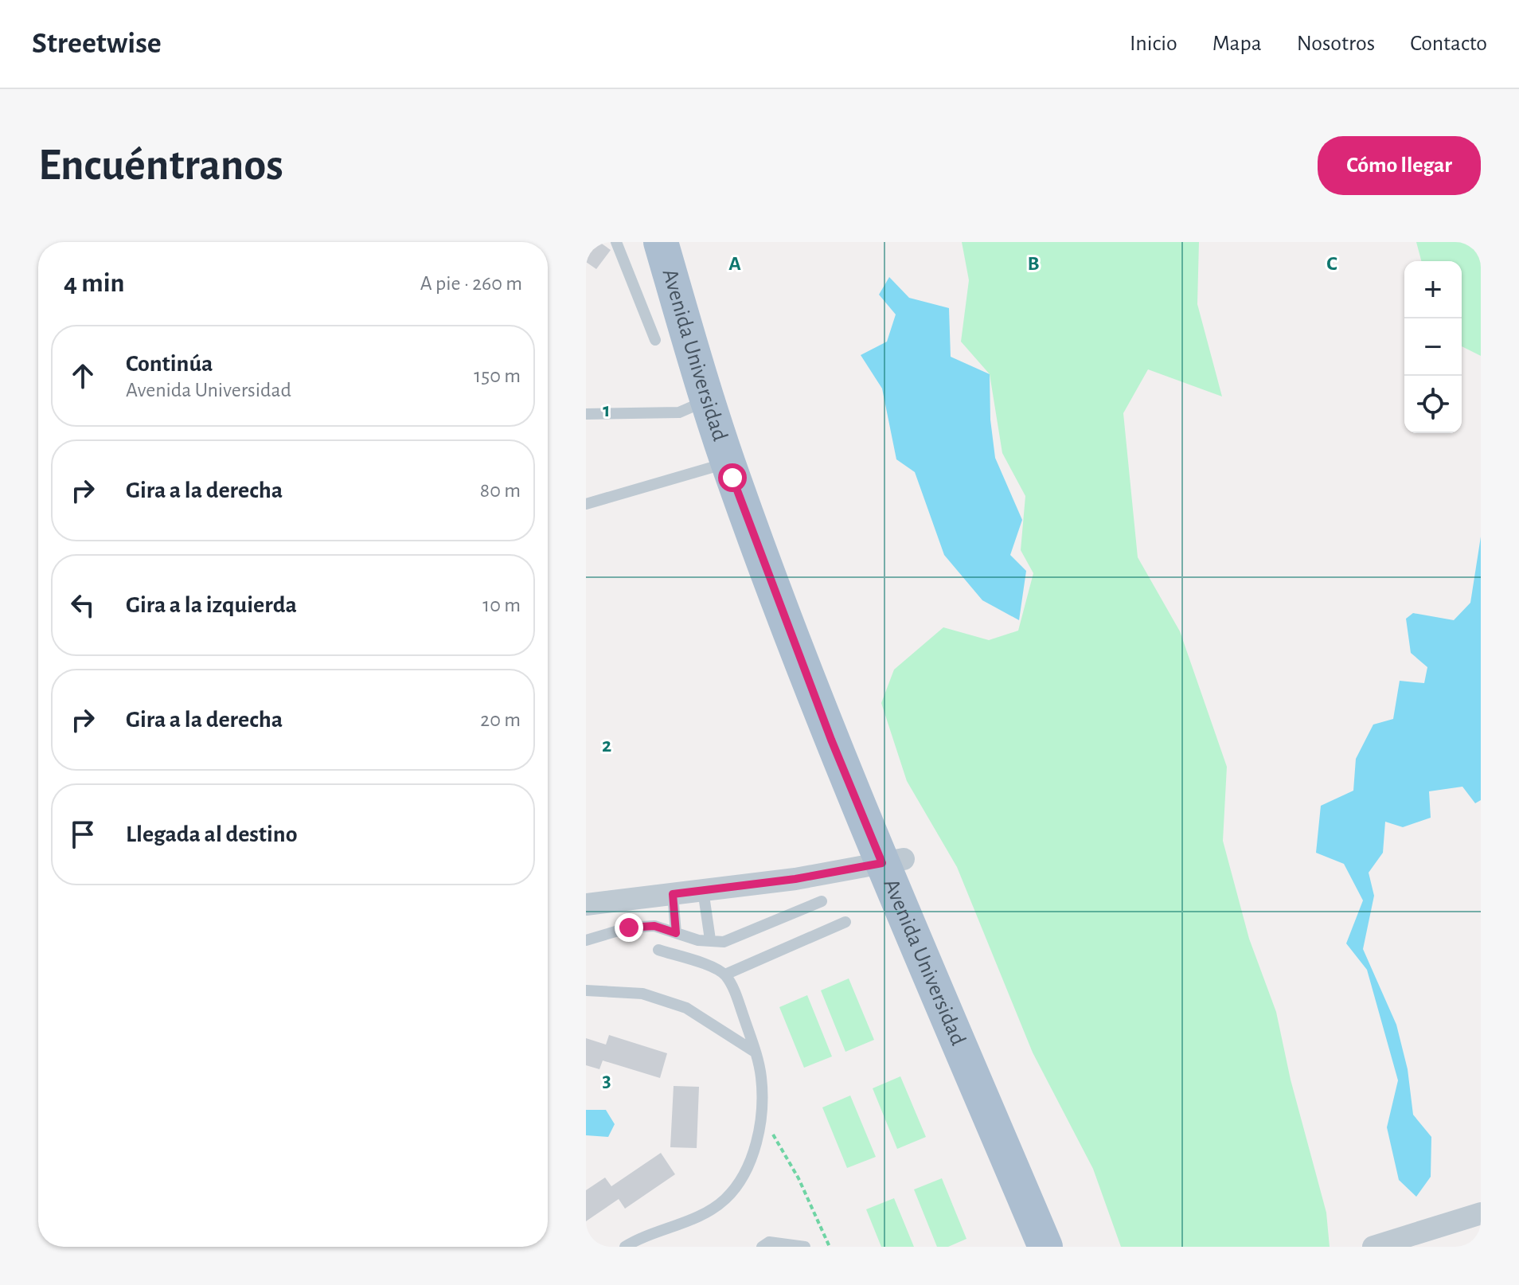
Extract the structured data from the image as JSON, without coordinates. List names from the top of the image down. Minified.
{"streets":{"main road":["Avenida Universidad"]},"page":{"header":"Streetwise","nav":["Inicio","Mapa","Nosotros","Contacto"],"buttons":"Cómo llegar","title":"Encuéntranos","heading":["4 min","A pie · 260 m"],"map_buttons":["+","−"],"list":[["Continúa","Avenida Universidad","150 m"],["Gira a la derecha","80 m"],["Gira a la izquierda","10 m"],["Gira a la derecha","20 m"],"Llegada al destino"]},"grid":{"columns":["A","B","C"],"rows":["1","2","3"]}}
